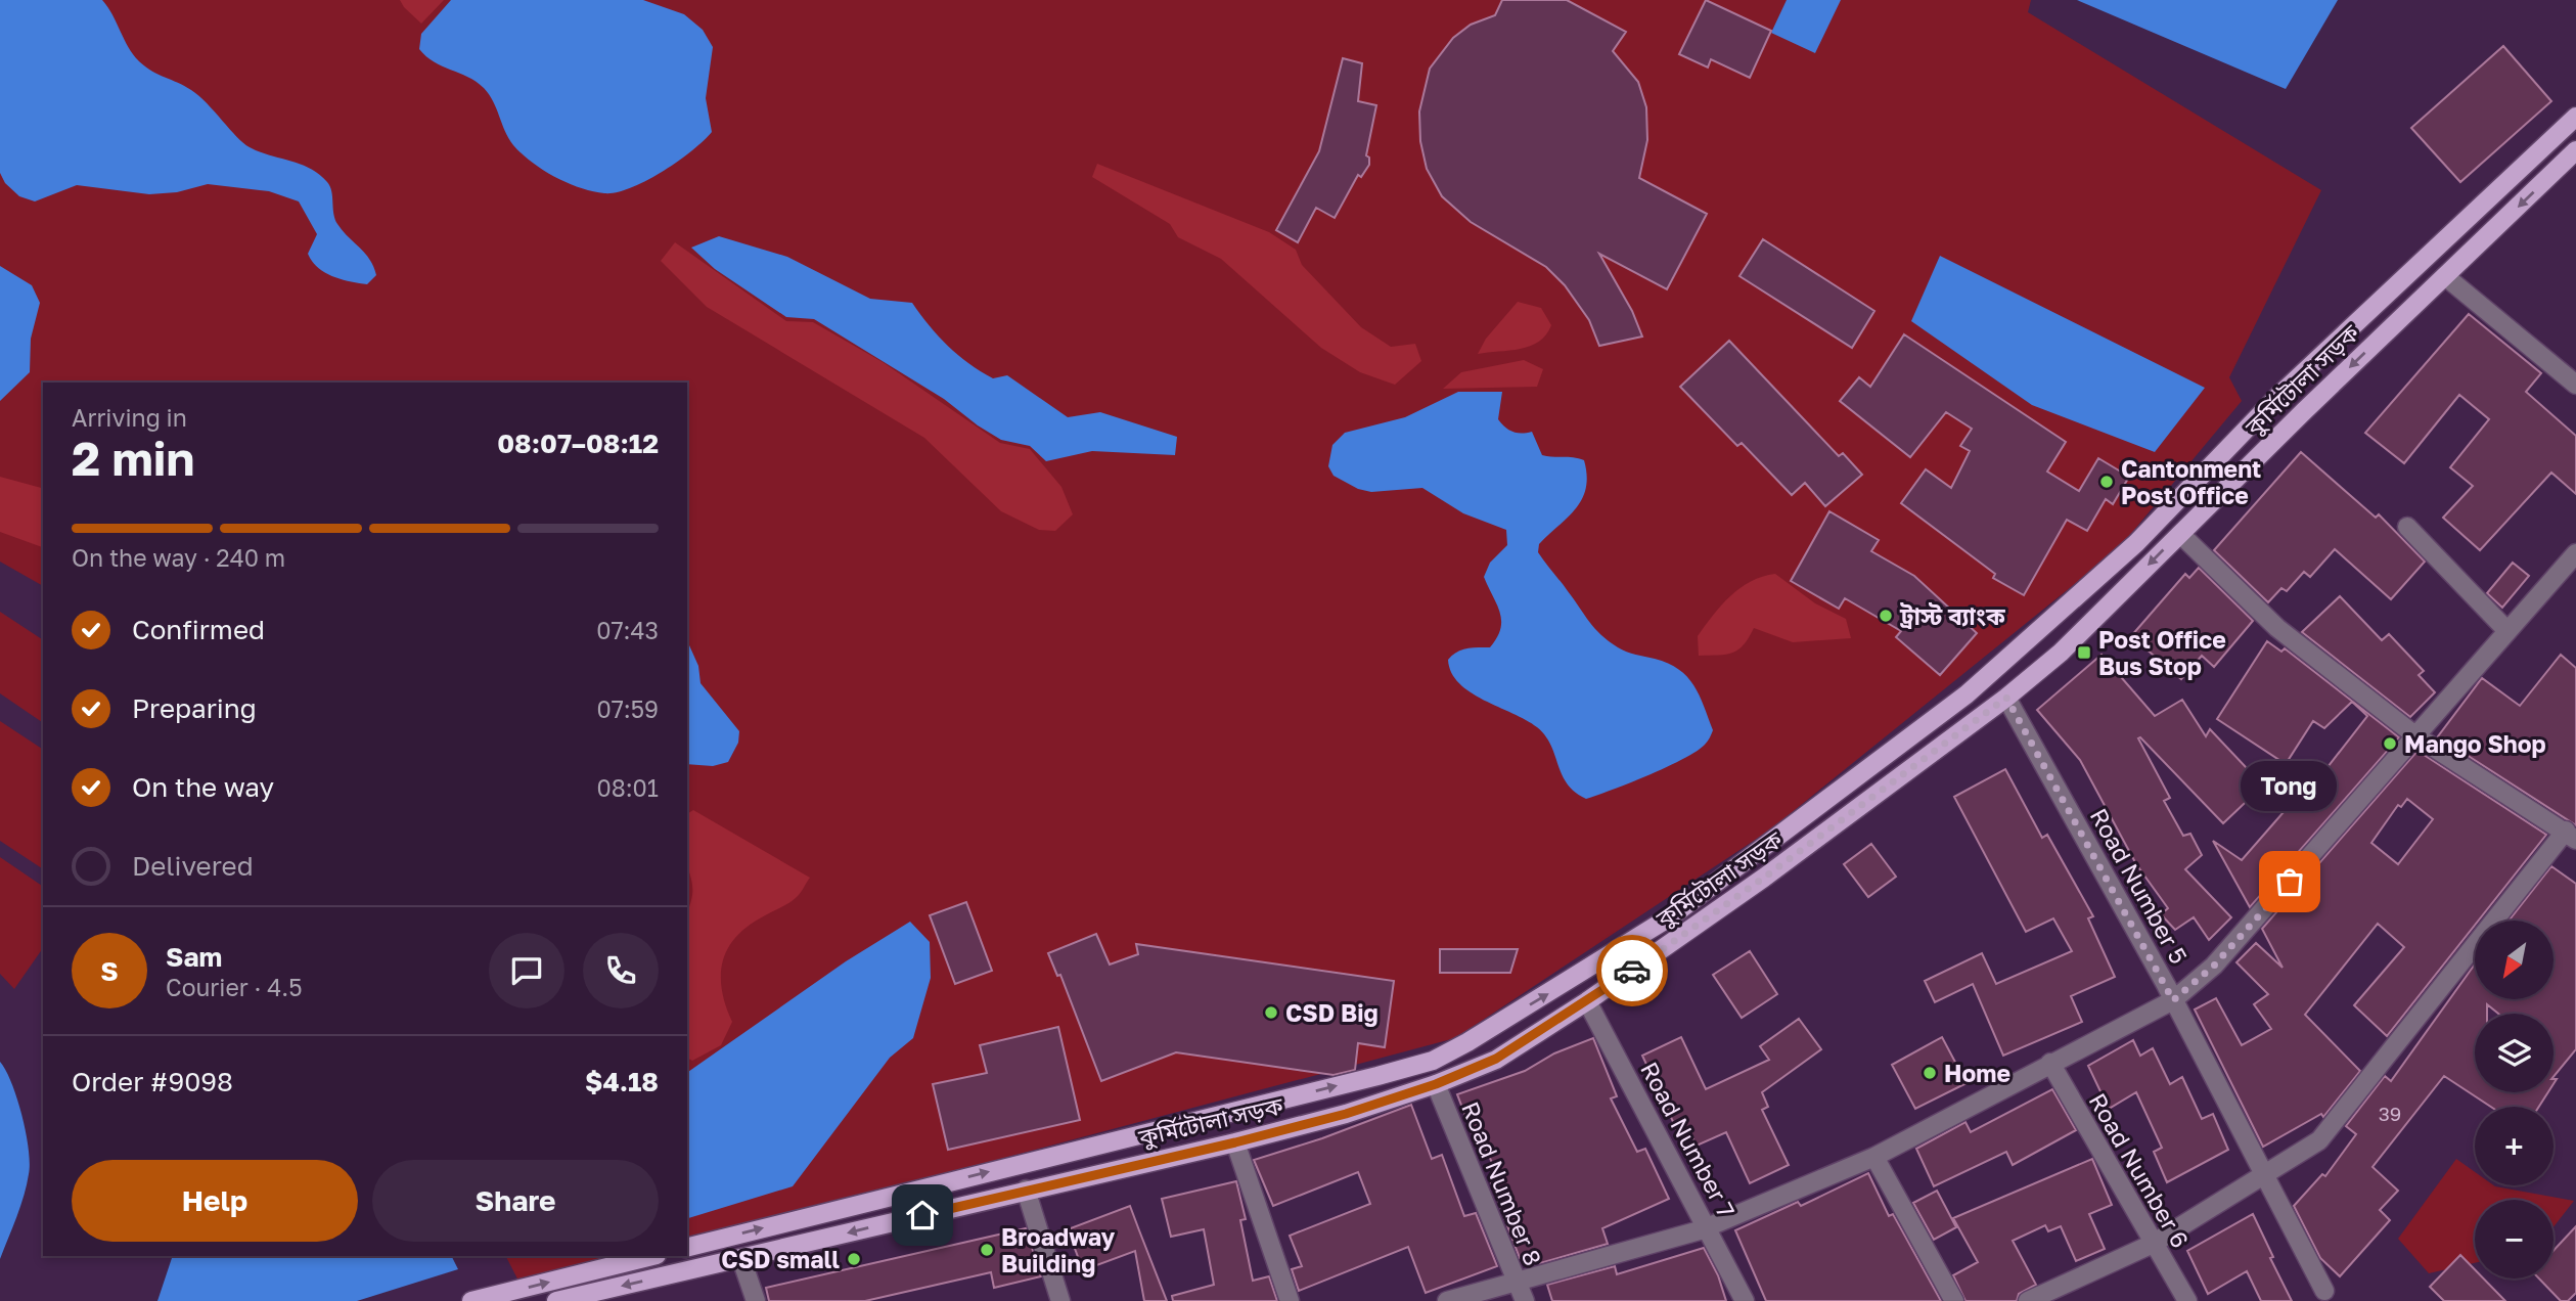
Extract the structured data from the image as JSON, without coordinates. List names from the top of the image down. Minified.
{"streets":{"main road":["কুর্মিটোলা সড়ক"],"street":["Road Number 5","Road Number 7","Road Number 6","Road Number 8"]},"crossings":[["কুর্মিটোলা সড়ক","Road Number 5"],["কুর্মিটোলা সড়ক","Road Number 7"],["কুর্মিটোলা সড়ক","Road Number 8"]],"places":{"other":["Cantonment Post Office","ট্রাস্ট ব্যাংক","Mango Shop","Tong","CSD Big","Home","Broadway Building","CSD small"],"transit":["Post Office Bus Stop"]},"house_numbers":["39"],"north":"bottom left","page":{"heading":["2 min","Arriving in","08:07–08:12"],"panel":["Sam","Courier · 4.5","Order #9098","$4.18"],"bar":"On the way · 240 m","list":[["Confirmed","07:43"],["Preparing","07:59"],["On the way","08:01"],"Delivered"],"bubble":"Tong","map_buttons":["+","−"],"round":"S","buttons":["Help","Share"]}}
